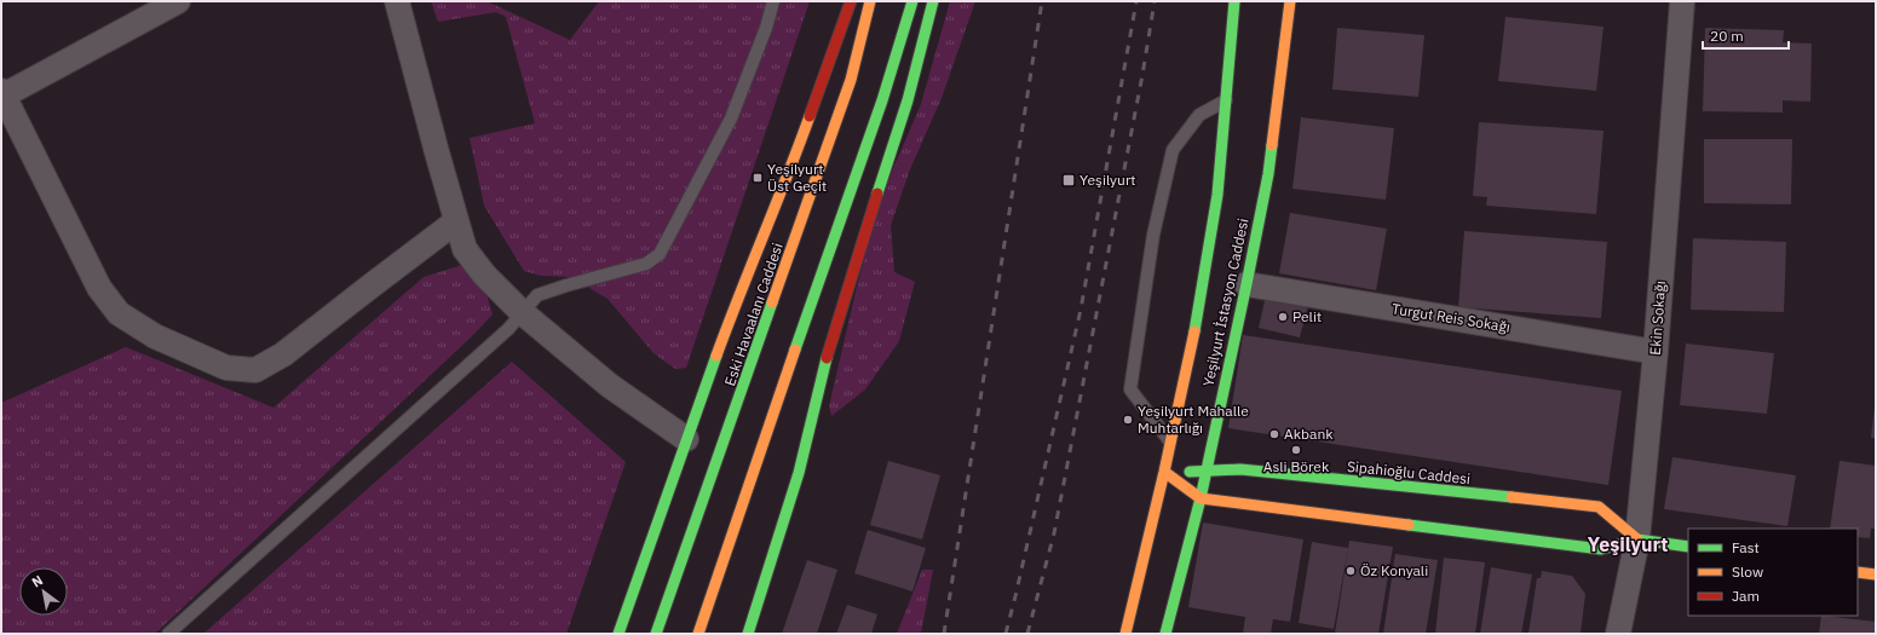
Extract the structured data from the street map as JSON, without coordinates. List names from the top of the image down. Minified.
{"streets":{"main road":["Yeşilyurt İstasyon Caddesi","Eski Havaalanı Caddesi","Sipahioğlu Caddesi"],"street":["Turgut Reis Sokağı","Ekin Sokağı"]},"crossings":[["Yeşilyurt İstasyon Caddesi","Turgut Reis Sokağı"],["Yeşilyurt İstasyon Caddesi","Sipahioğlu Caddesi"],["Turgut Reis Sokağı","Ekin Sokağı"],["Ekin Sokağı","Sipahioğlu Caddesi"]],"districts":["Yeşilyurt"],"places":{"transit":["Yeşilyurt Üst Geçit","Yeşilyurt"],"other":["Pelit","Yeşilyurt Mahalle Muhtarlığı","Akbank","Asli Börek","Öz Konyali"]},"legend":["Fast","Slow","Jam"],"scale_bar":"20 m","north":"top left"}
